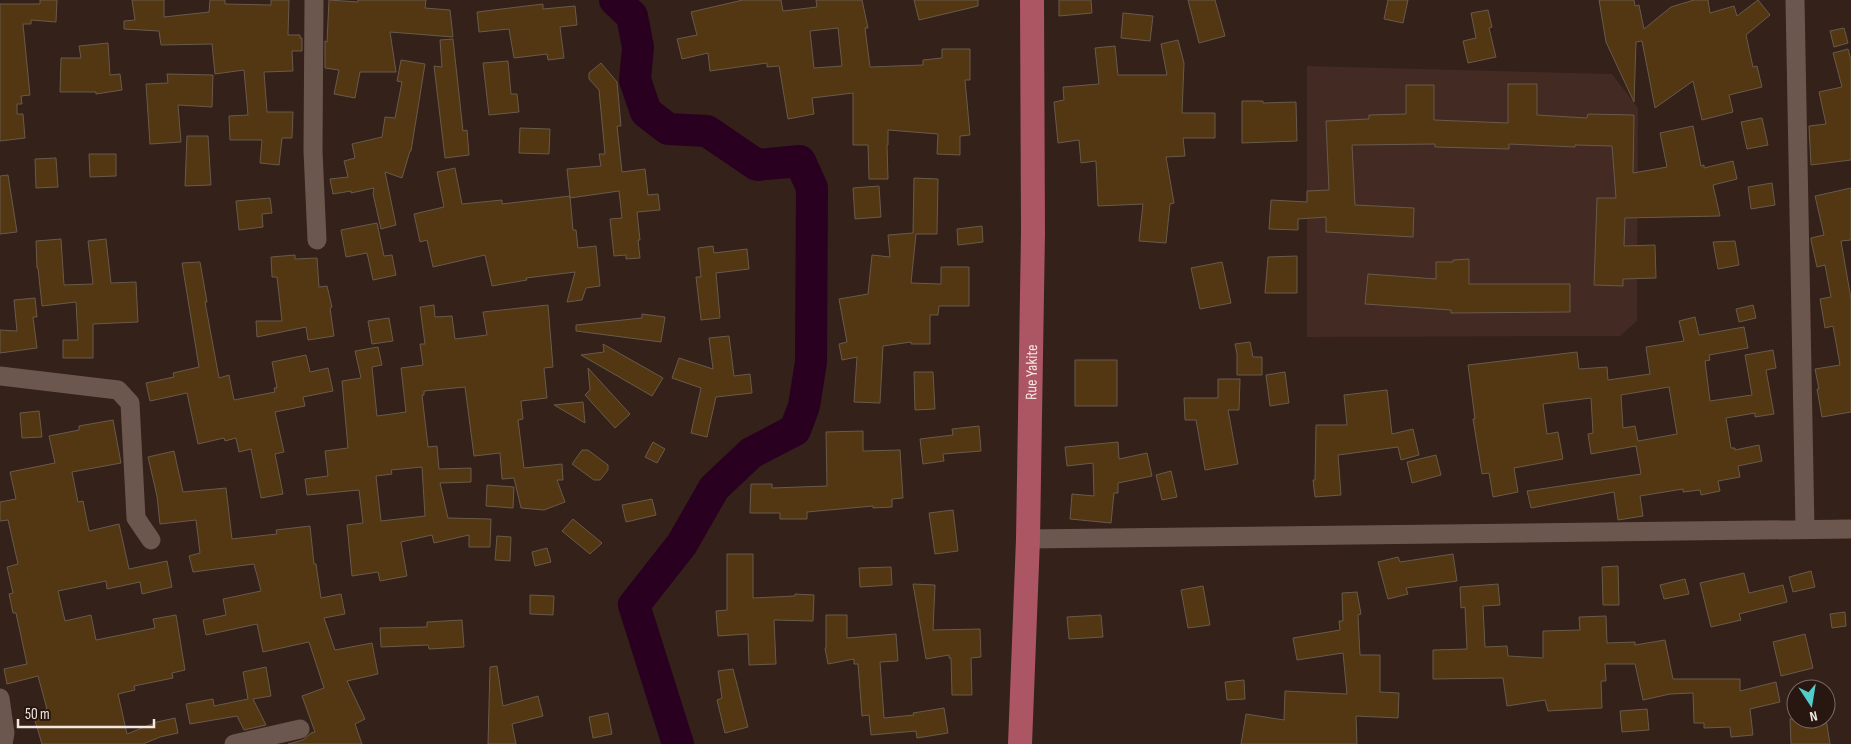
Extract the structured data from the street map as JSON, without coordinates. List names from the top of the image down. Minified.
{"streets":{"main road":["Rue Yakite"]},"scale_bar":"50 m","north":"bottom"}
